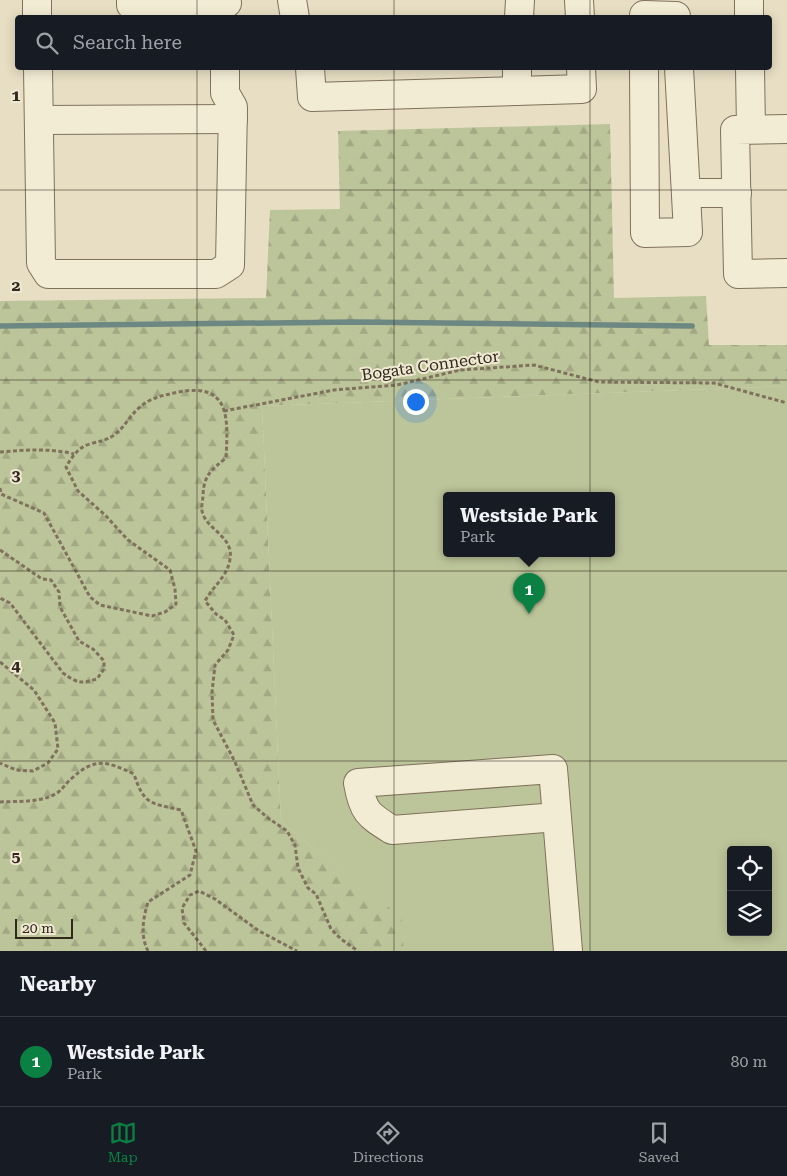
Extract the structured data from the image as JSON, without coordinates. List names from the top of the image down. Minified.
{"streets":{"path":["Bogata Connector"]},"scale_bar":"20 m","page":{"search":"Search here","popup":["Westside Park","Park"],"pins":"1","scale":"20 m","heading":"Nearby","list":[{"mark":"1","name":"Westside Park","note":"Park","value":"80 m"}],"nav":["Map","Directions","Saved"]},"grid":{"rows":["1","2","3","4","5"]}}
